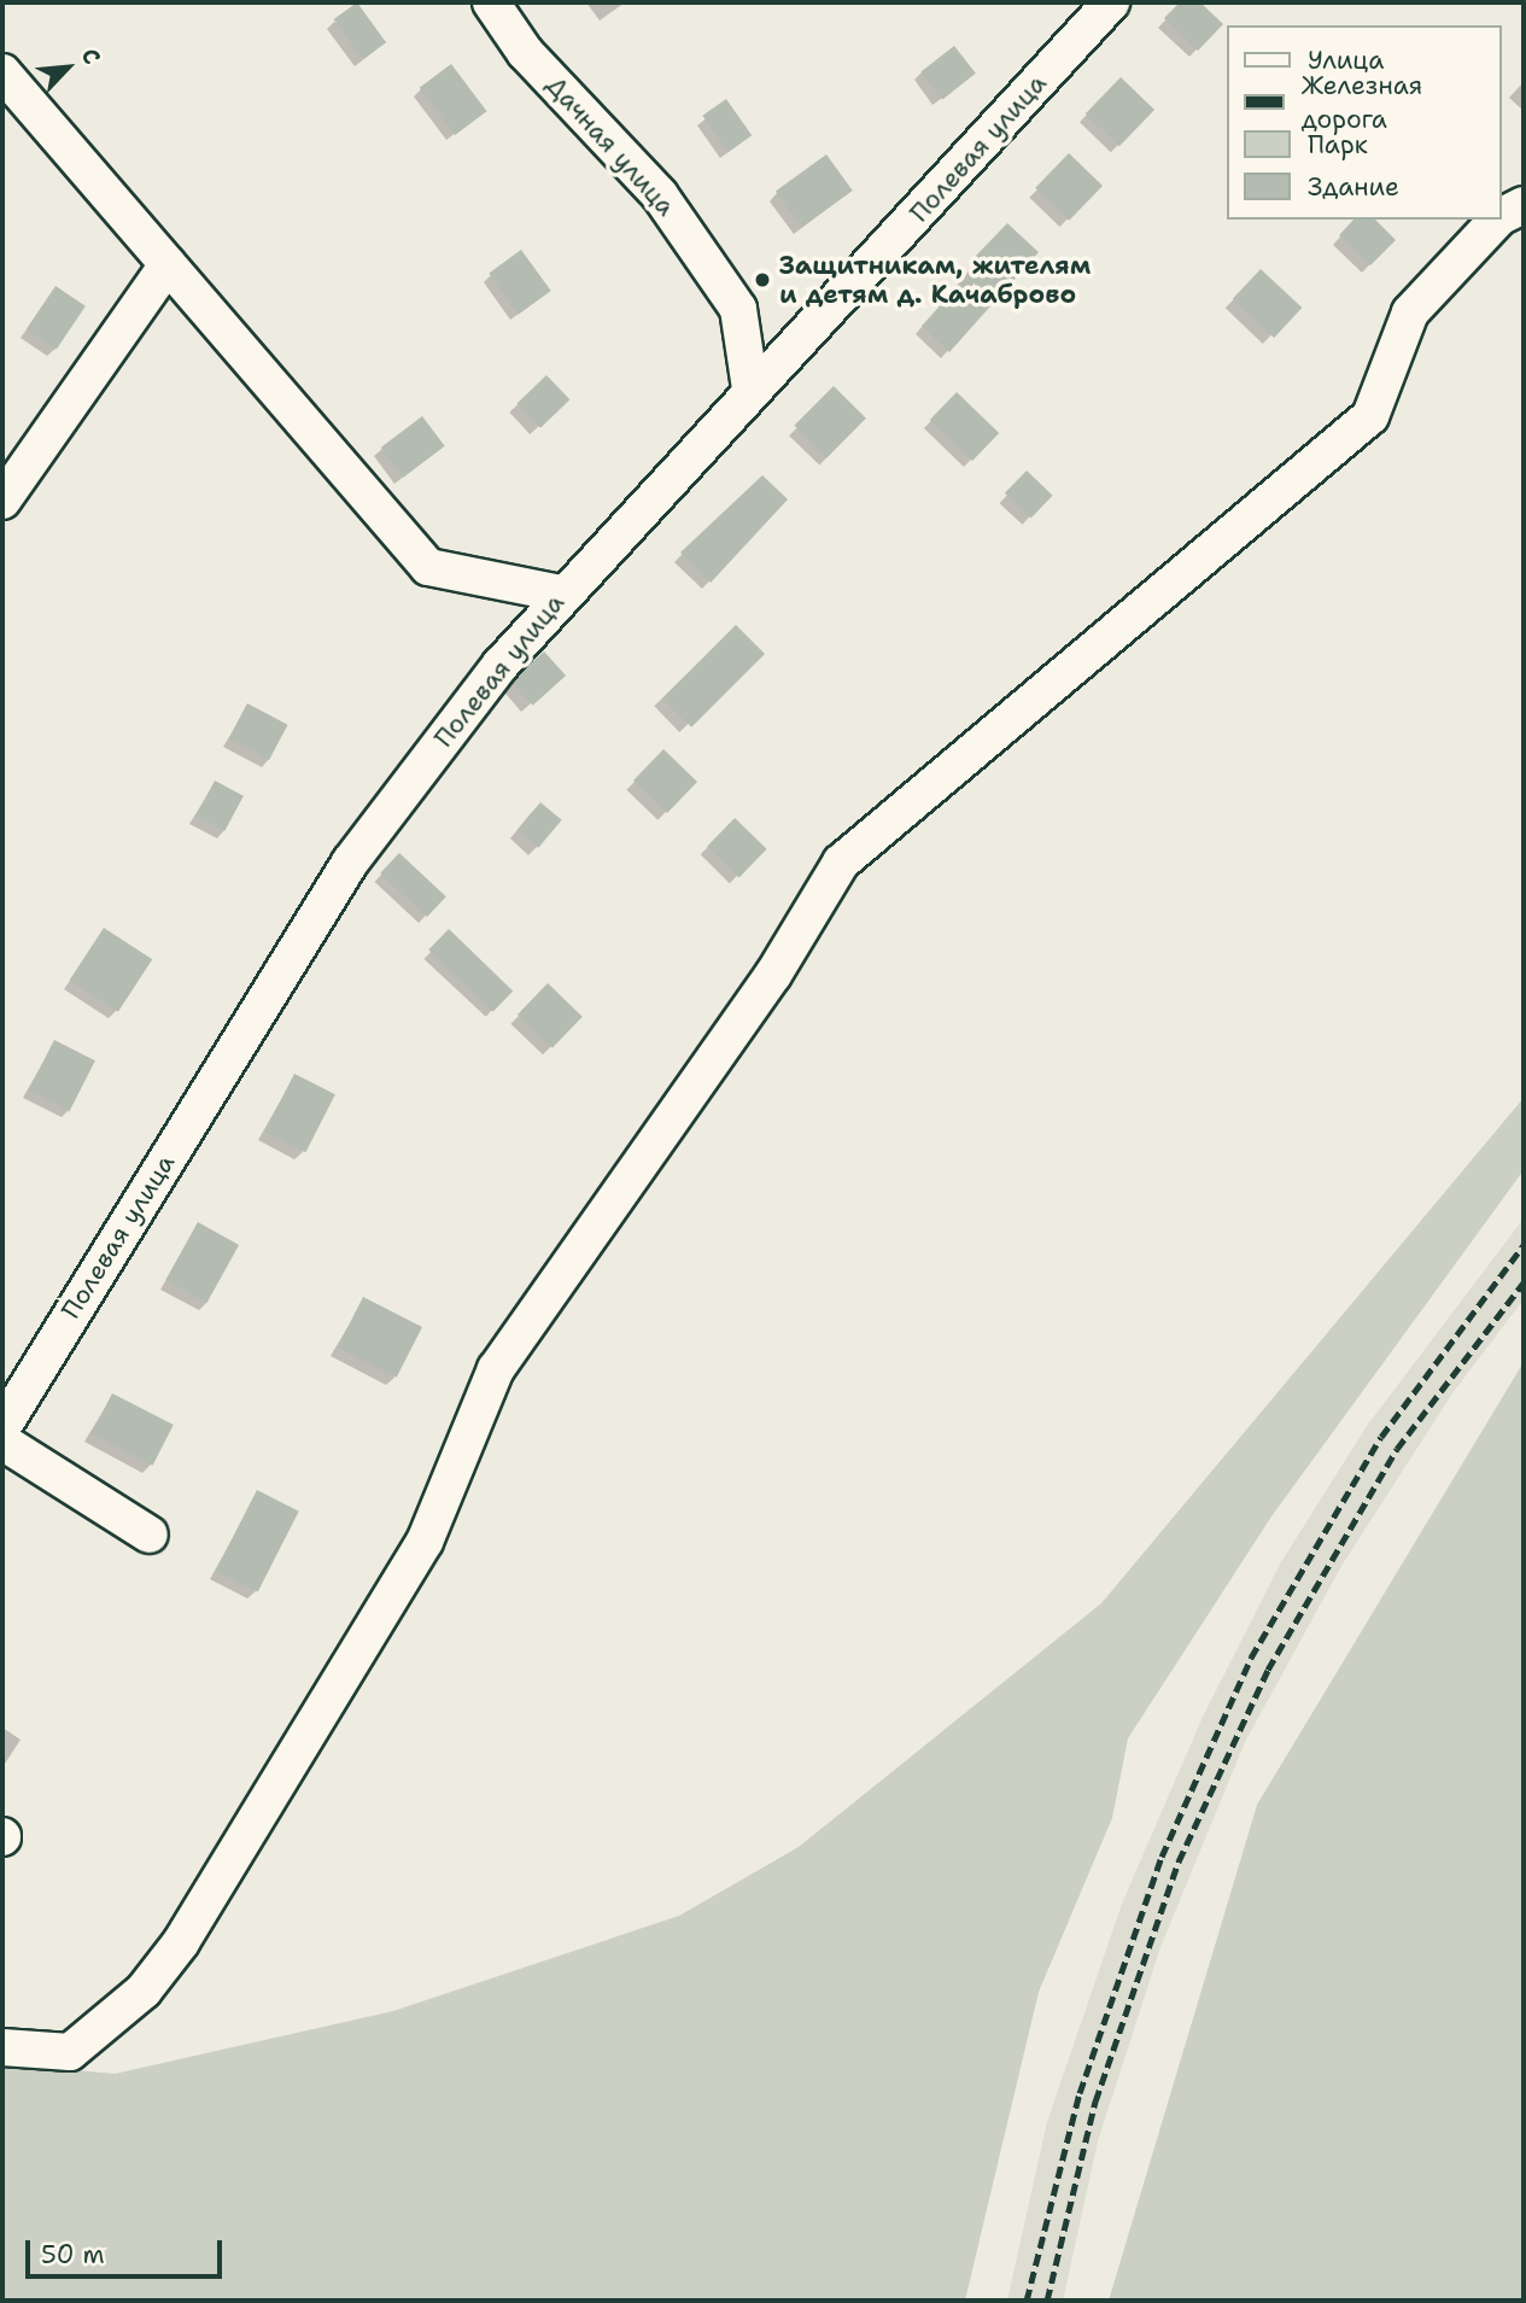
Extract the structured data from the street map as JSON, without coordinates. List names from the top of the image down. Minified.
{"streets":{"street":["Дачная улица","Полевая улица"]},"crossings":[["Дачная улица","Полевая улица"]],"places":["Защитникам, жителям и детям д. Качаброво"],"legend":["Улица","Железная дорога","Парк","Здание"],"scale_bar":"50 m","north":"top right"}
